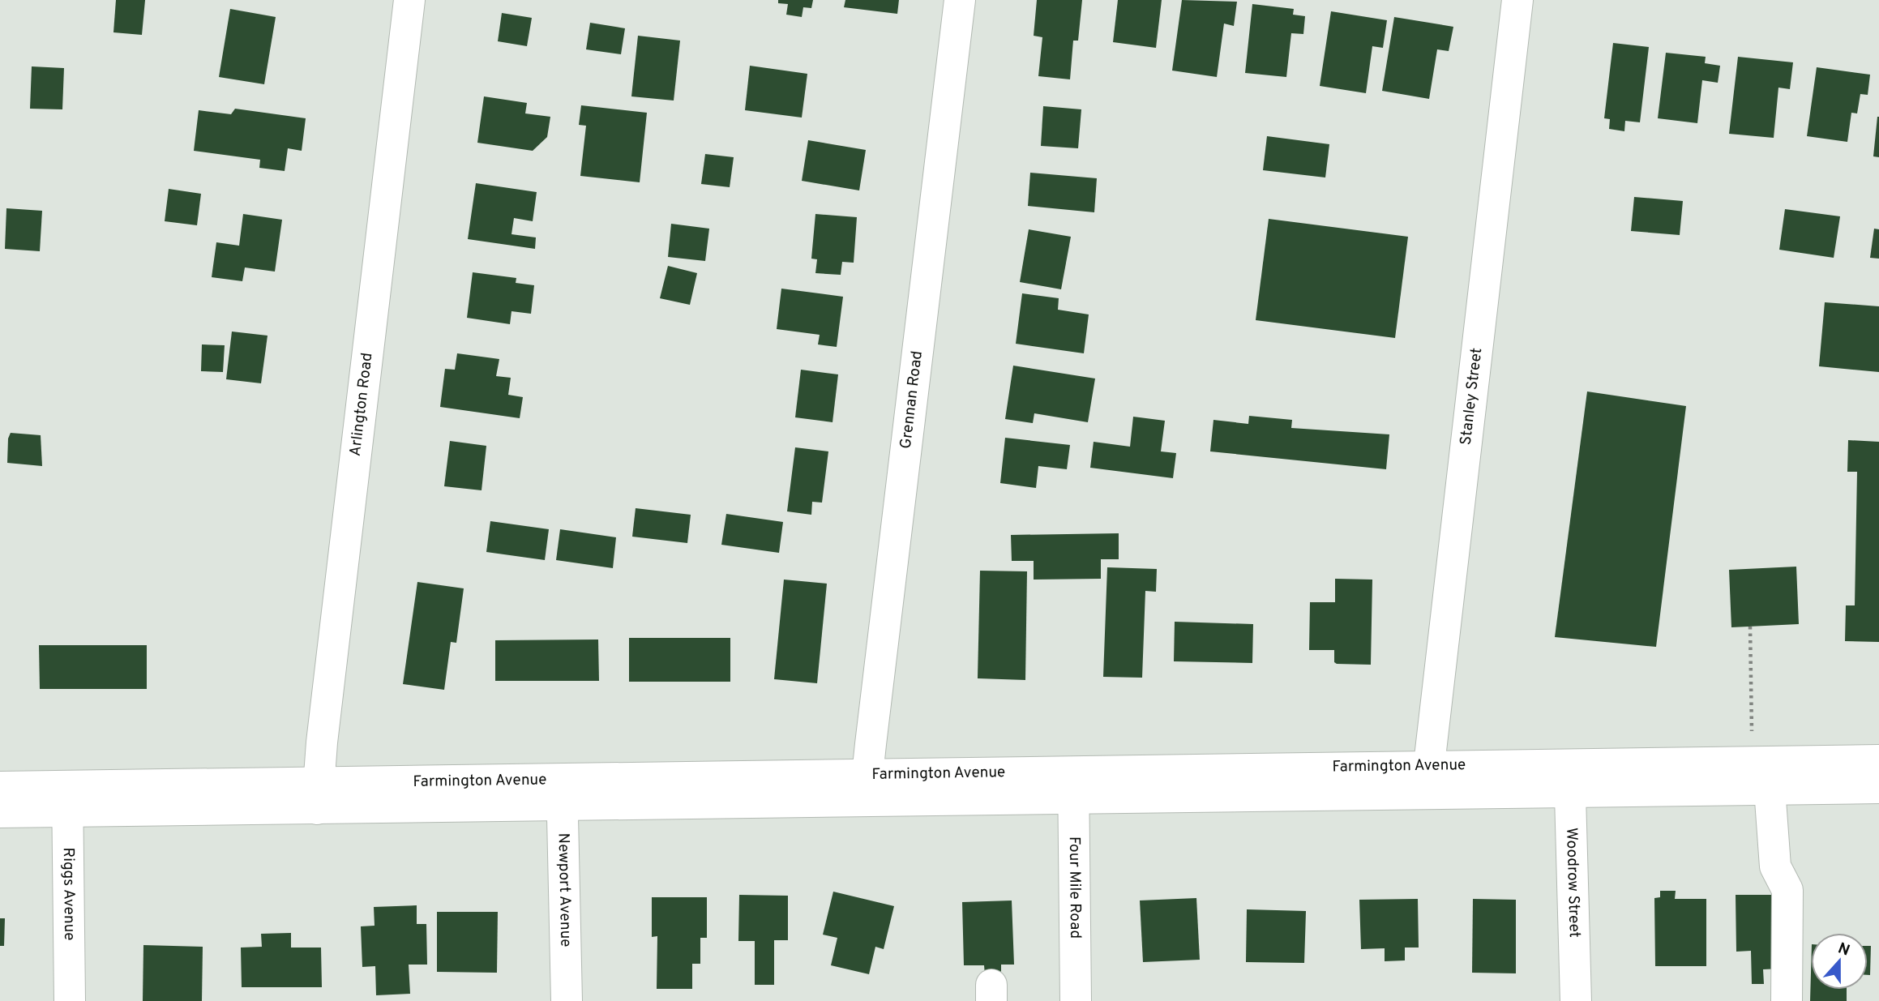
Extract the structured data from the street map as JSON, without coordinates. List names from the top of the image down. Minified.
{"streets":{"street":["Stanley Street","Grennan Road","Arlington Road","Farmington Avenue","Woodrow Street","Four Mile Road","Newport Avenue","Riggs Avenue"]},"crossings":[["Stanley Street","Farmington Avenue"],["Grennan Road","Farmington Avenue"],["Arlington Road","Farmington Avenue"],["Farmington Avenue","Woodrow Street"],["Farmington Avenue","Four Mile Road"],["Farmington Avenue","Newport Avenue"],["Farmington Avenue","Riggs Avenue"]],"north":"top"}
